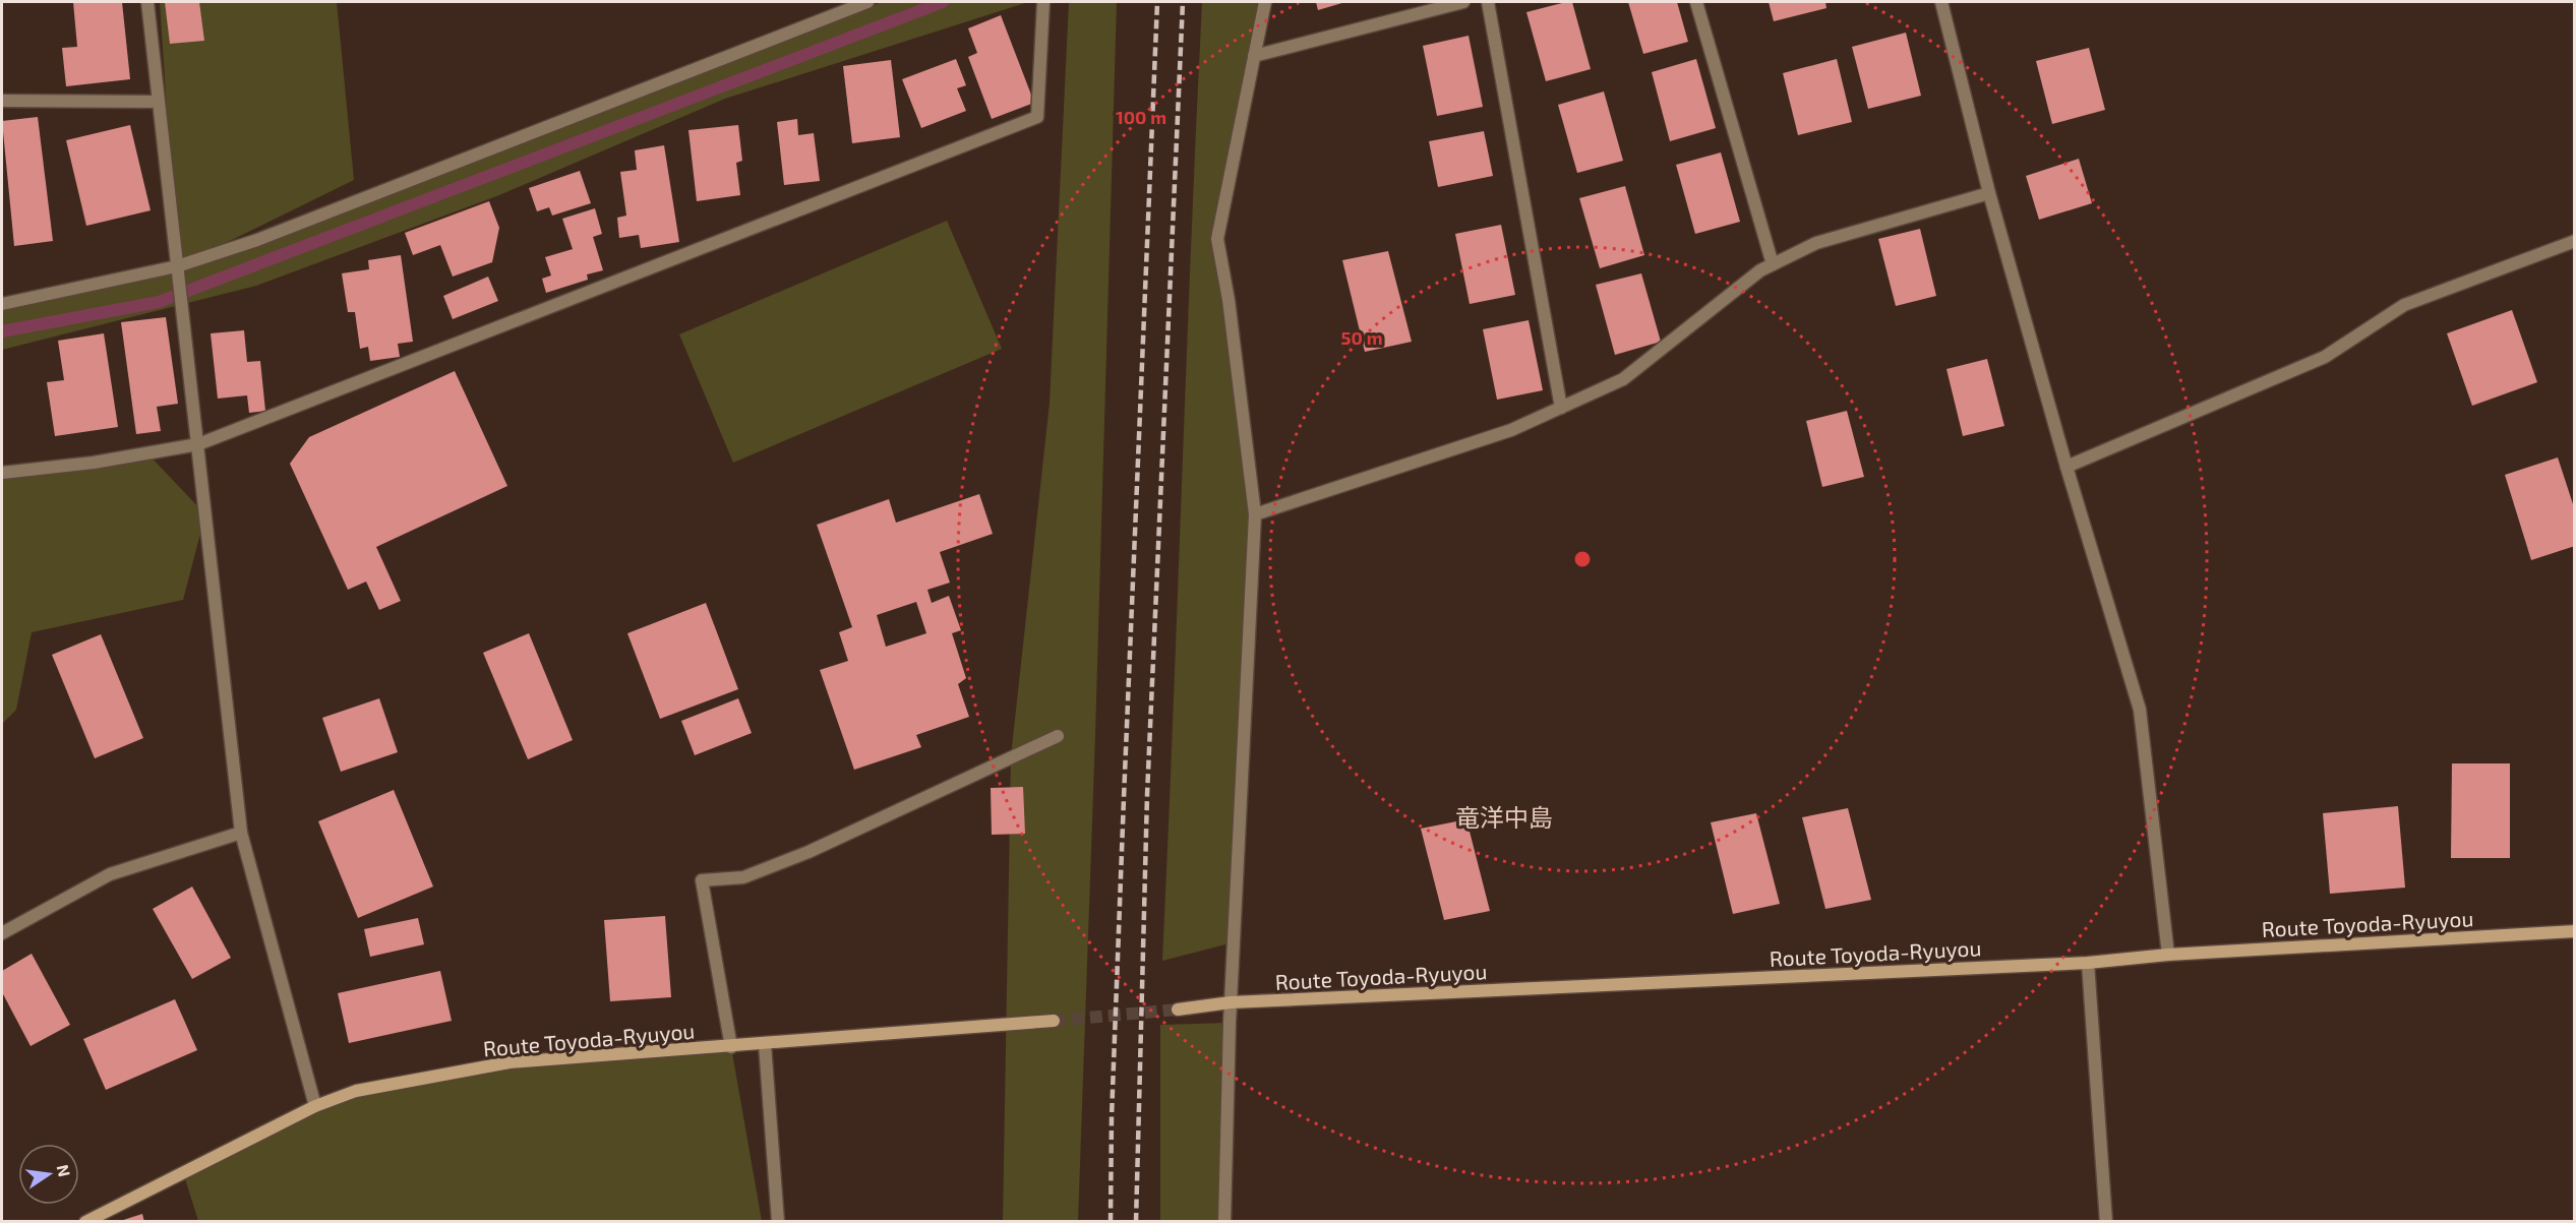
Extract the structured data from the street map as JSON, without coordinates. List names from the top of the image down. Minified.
{"streets":{"main road":["Route Toyoda-Ryuyou"]},"districts":["竜洋中島"],"north":"right","rings":["100 m","50 m"]}
